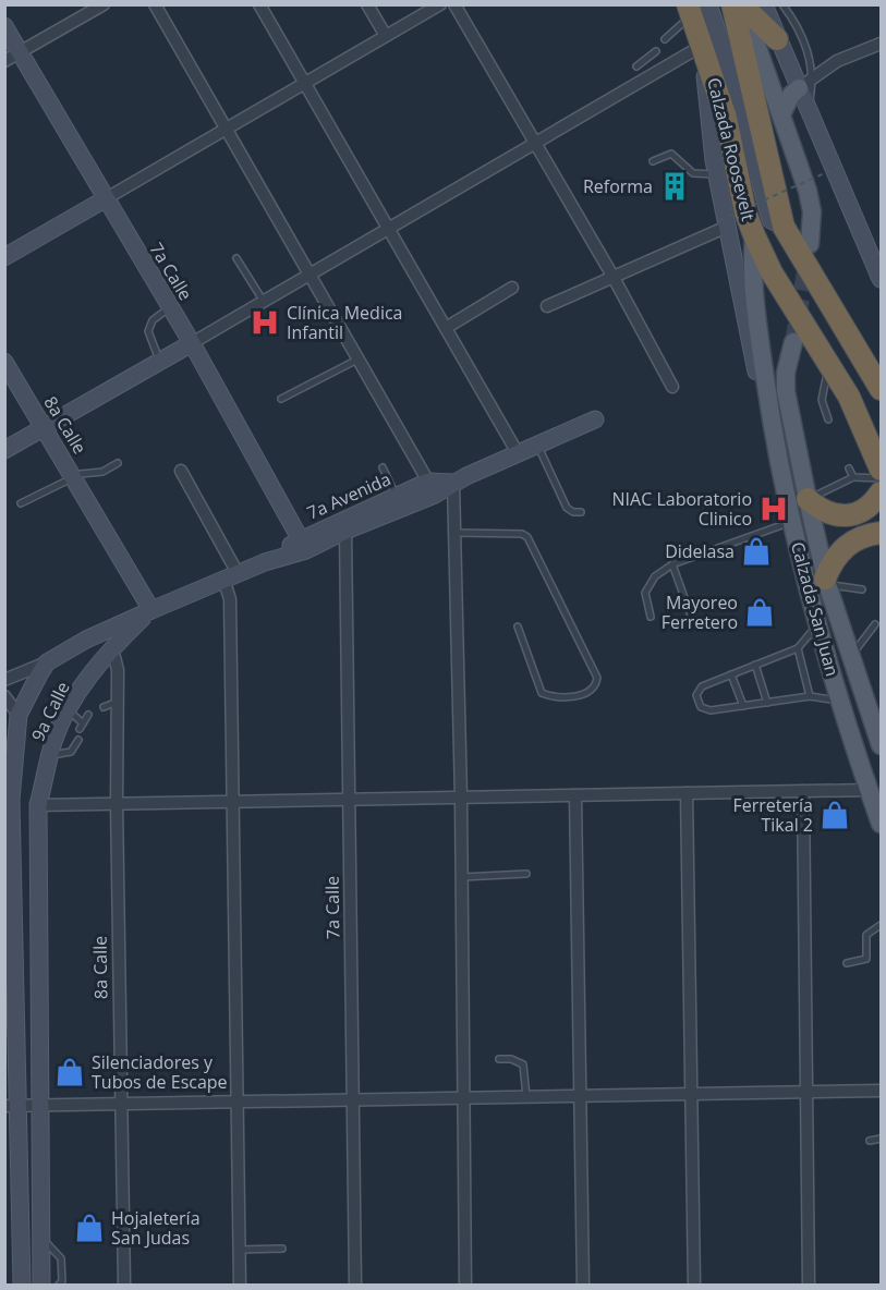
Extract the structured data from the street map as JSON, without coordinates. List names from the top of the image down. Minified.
{"streets":{"highway":["Calzada Roosevelt"],"main road":["7a Calle","8a Calle","7a Avenida","Calzada San Juan","9a Calle"]},"crossings":[["Calzada Roosevelt","Calzada San Juan"],["7a Calle","7a Avenida"],["8a Calle","7a Avenida"],["8a Calle","9a Calle"],["7a Avenida","9a Calle"]],"places":{"building":["Reforma"],"hospital":["Clínica Medica Infantil","NIAC Laboratorio Clinico"],"shop":["Didelasa","Mayoreo Ferretero","Ferretería Tikal 2","Silenciadores y Tubos de Escape","Hojaletería San Judas"]}}
